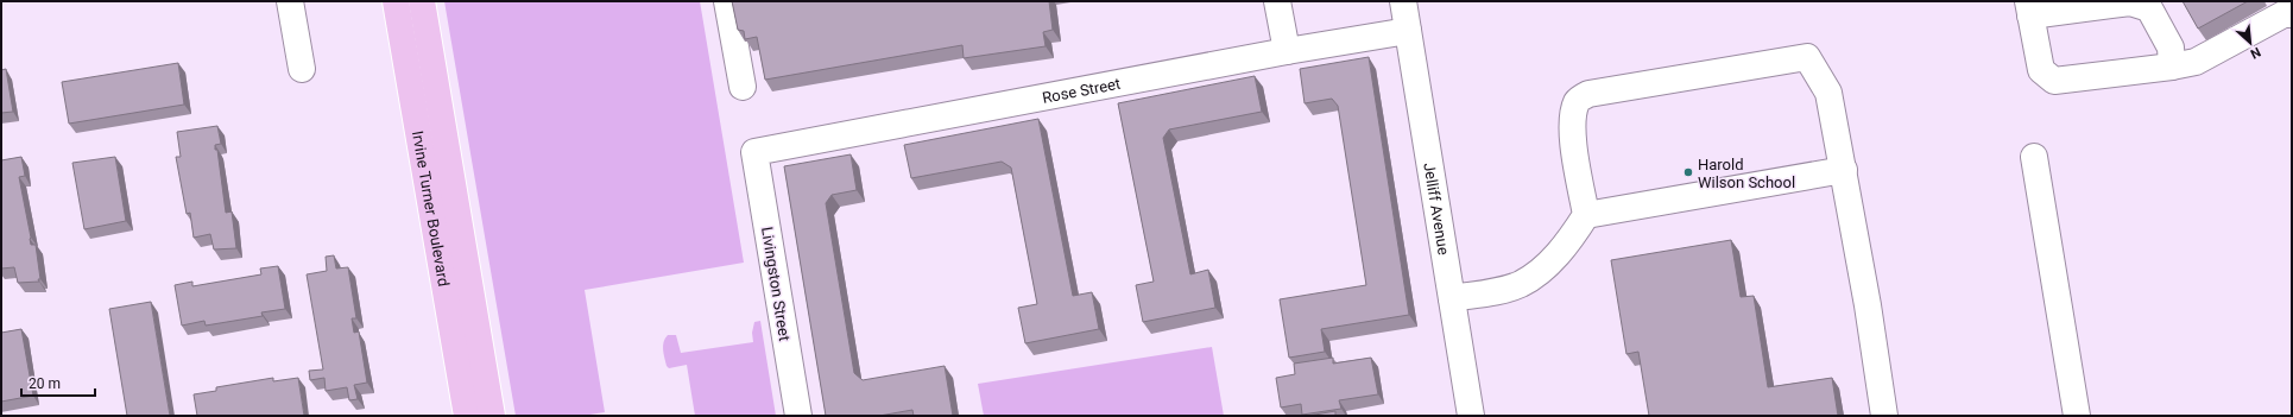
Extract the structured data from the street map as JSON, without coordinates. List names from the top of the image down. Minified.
{"streets":{"main road":["Irvine Turner Boulevard"],"street":["Rose Street","Jelliff Avenue","Livingston Street"]},"crossings":[["Rose Street","Jelliff Avenue"],["Rose Street","Livingston Street"]],"places":["Harold Wilson School"],"scale_bar":"20 m","north":"bottom right"}
